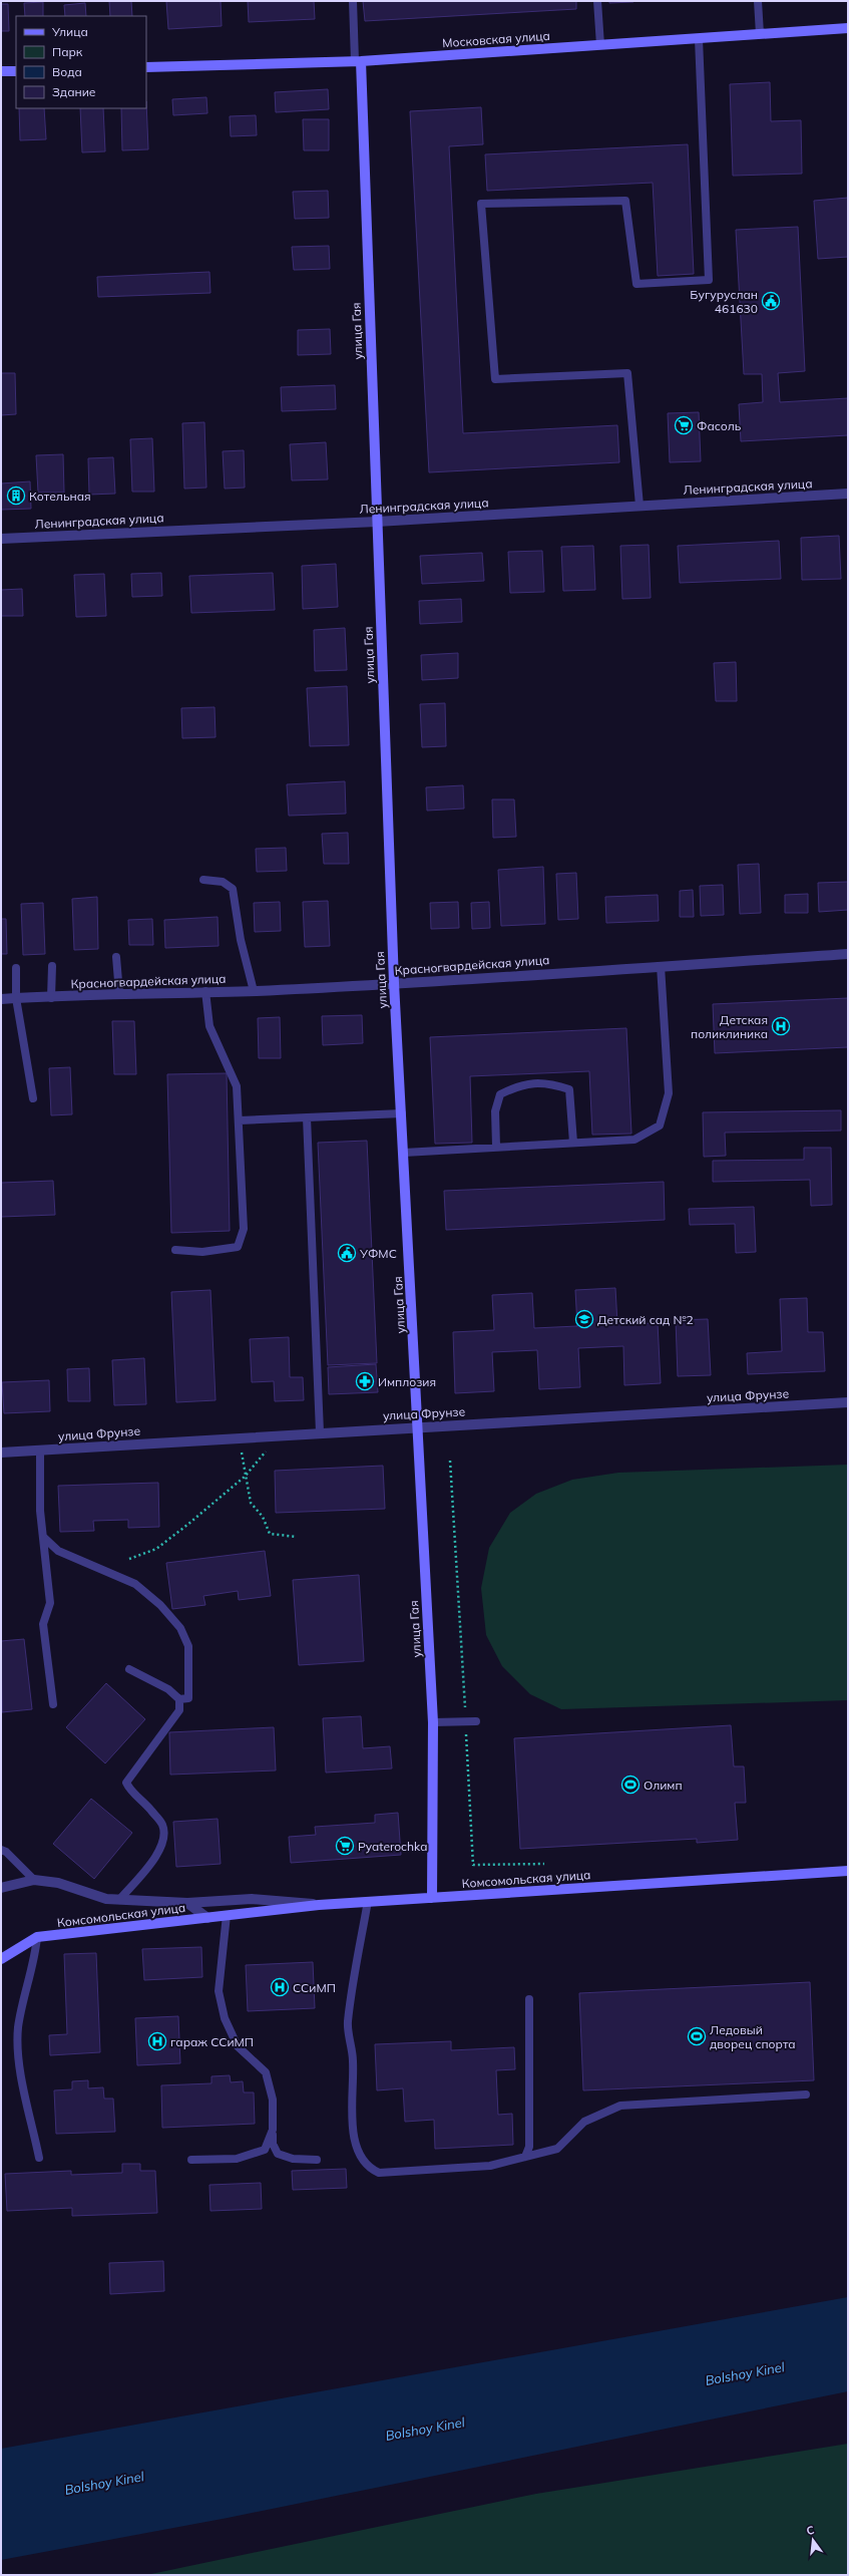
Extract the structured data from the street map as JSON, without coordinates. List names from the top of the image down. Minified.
{"streets":{"street":["Московская улица","улица Гая","Ленинградская улица","Красногвардейская улица","улица Фрунзе","Комсомольская улица"]},"crossings":[["Московская улица","улица Гая"],["улица Гая","Ленинградская улица"],["улица Гая","Красногвардейская улица"],["улица Гая","улица Фрунзе"],["улица Гая","Комсомольская улица"]],"water":["Bolshoy Kinel"],"places":{"public building":["Бугуруслан 461630","УФМС"],"supermarket":["Фасоль","Pyaterochka"],"building":["Котельная"],"hospital":["Детская поликлиника","ССиМП","гараж ССиМП"],"school or university":["Детский сад №2"],"pharmacy":["Имплозия"],"sports":["Олимп","Ледовый дворец спорта"]},"legend":["Улица","Парк","Вода","Здание"],"north":"top"}
